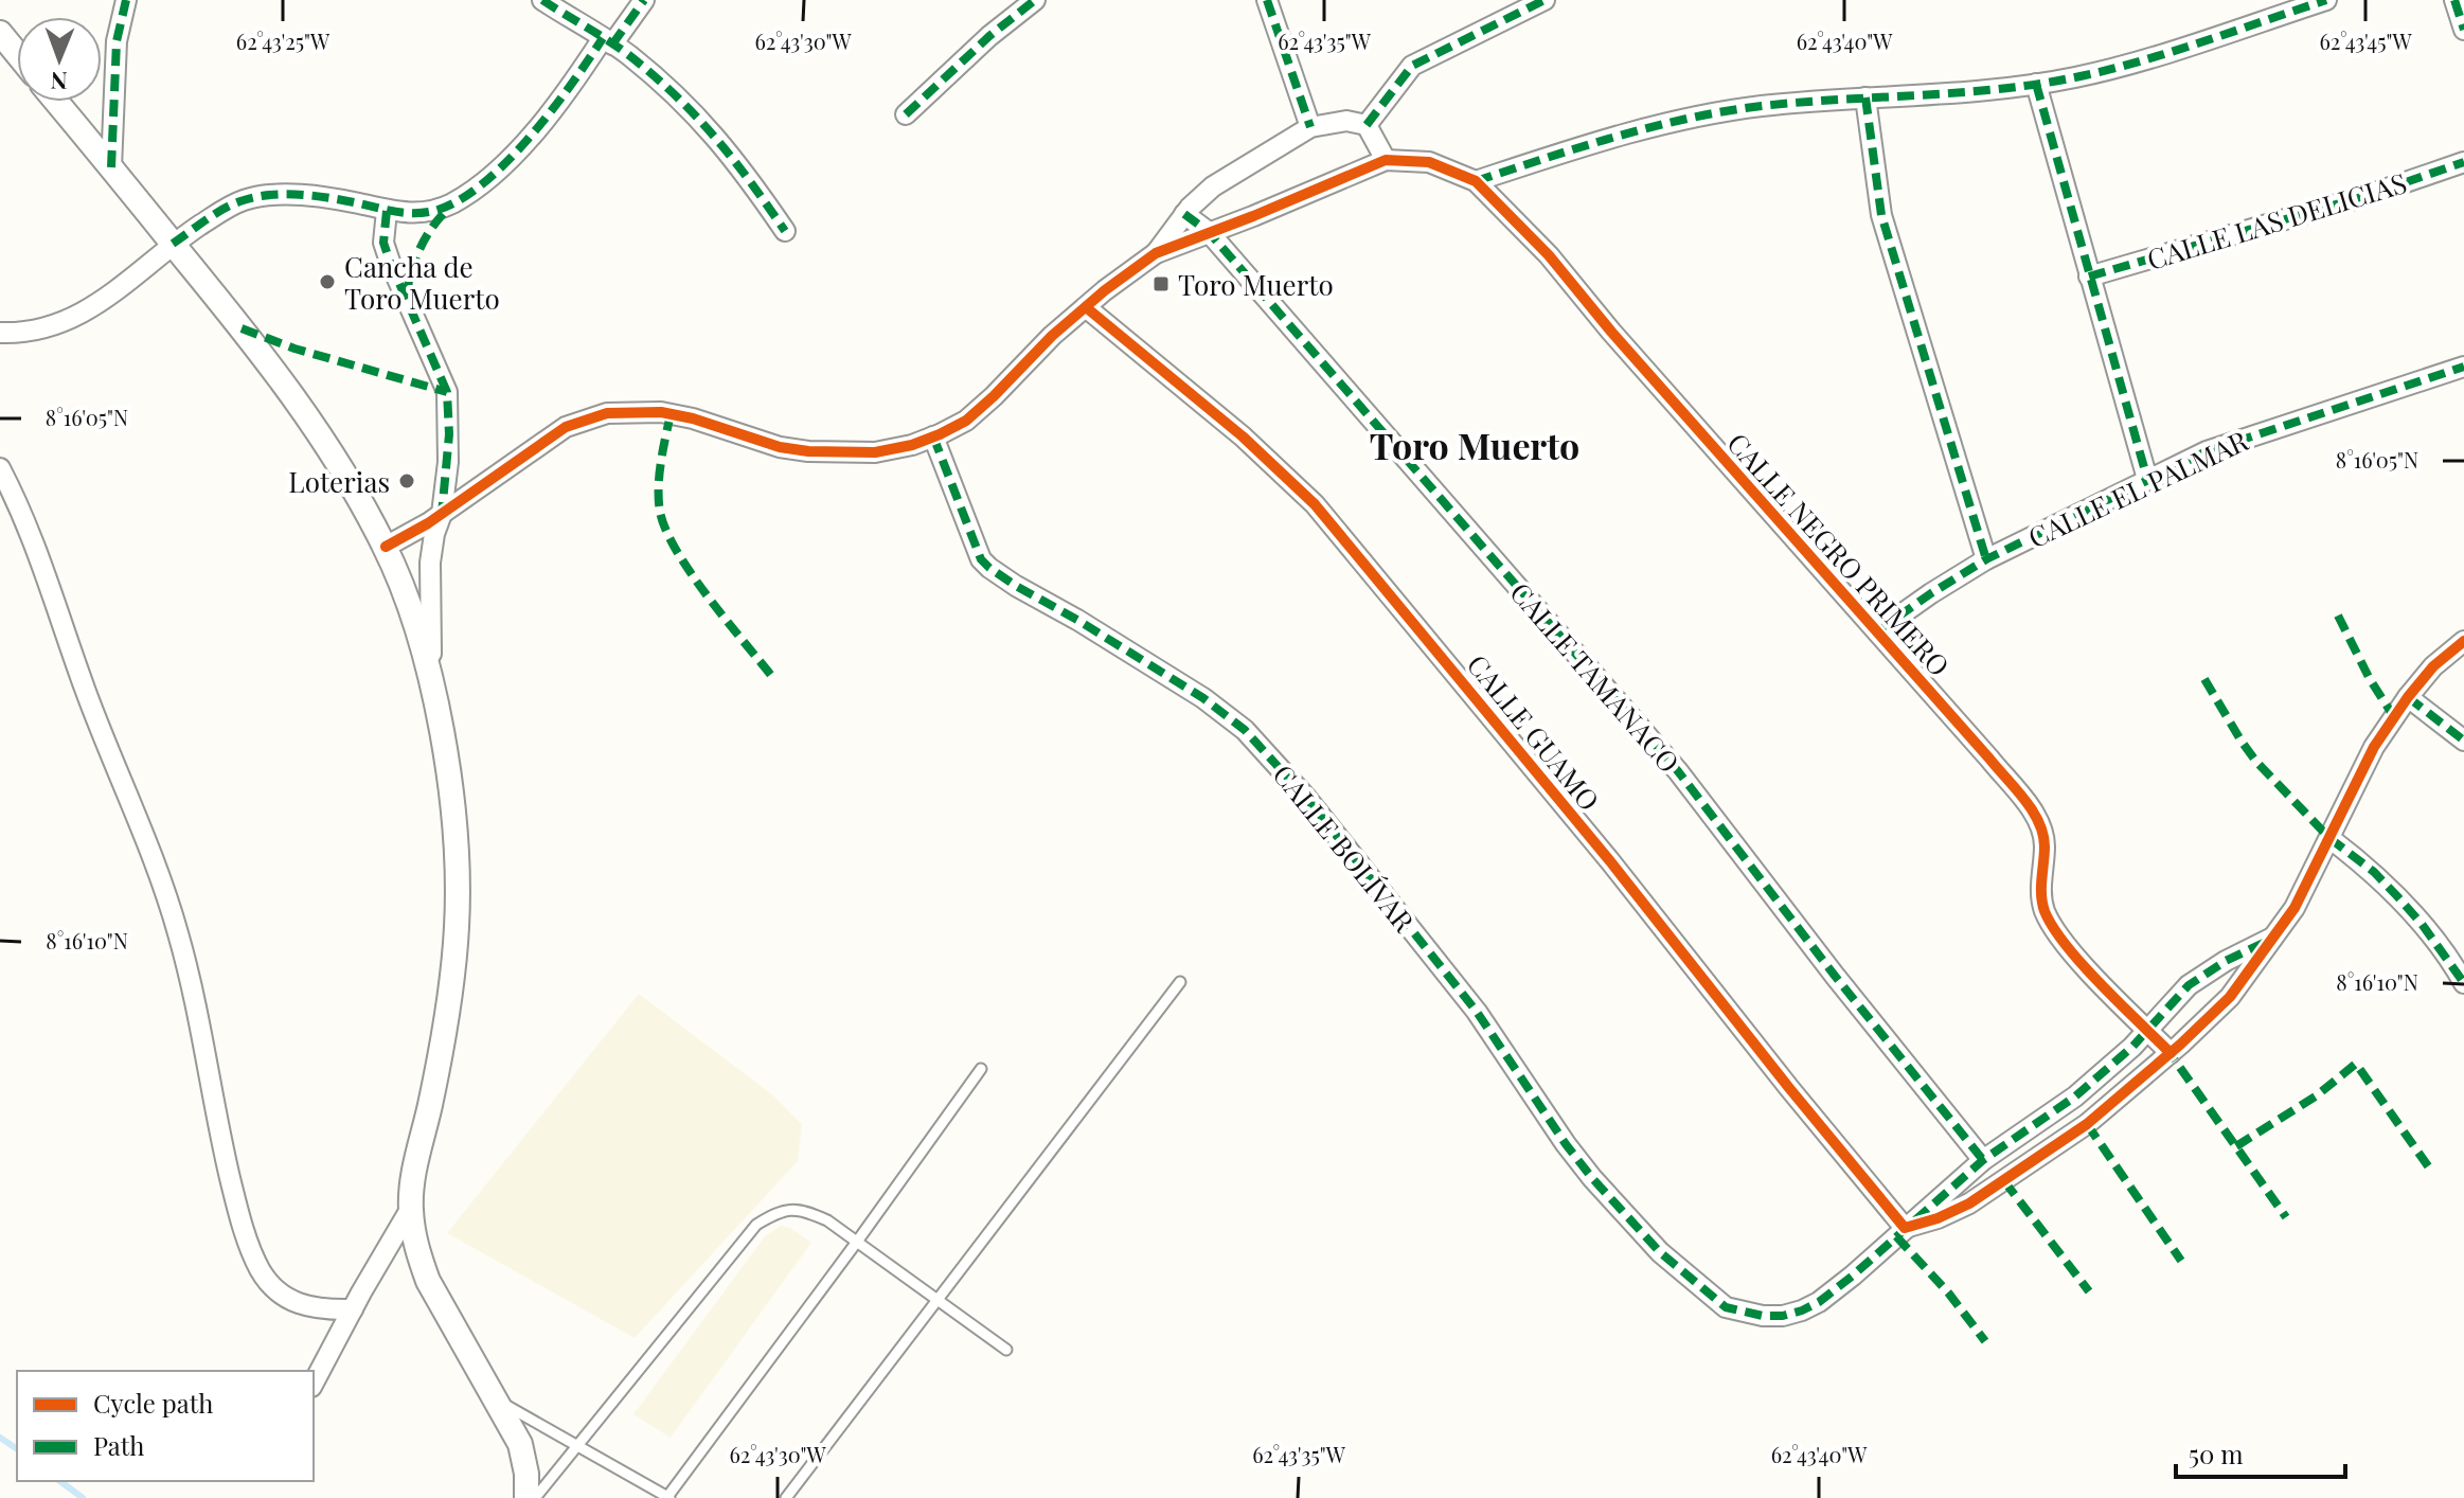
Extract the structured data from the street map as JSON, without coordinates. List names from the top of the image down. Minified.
{"streets":{"street":["CALLE LAS DELICIAS","CALLE EL PALMAR","CALLE NEGRO PRIMERO","CALLE TAMANACO","CALLE GUAMO","CALLE BOLÍVAR"]},"crossings":[["CALLE EL PALMAR","CALLE NEGRO PRIMERO"],["CALLE GUAMO","CALLE BOLÍVAR"]],"districts":["Toro Muerto"],"places":{"other":["Cancha de Toro Muerto","Loterias"],"transit":["Toro Muerto"]},"legend":["Cycle path","Path"],"scale_bar":"50 m","north":"bottom","coordinates":["62°43'25\"W","62°43'30\"W","62°43'35\"W","62°43'40\"W","62°43'45\"W","8°16'05\"N","8°16'10\"N"]}
